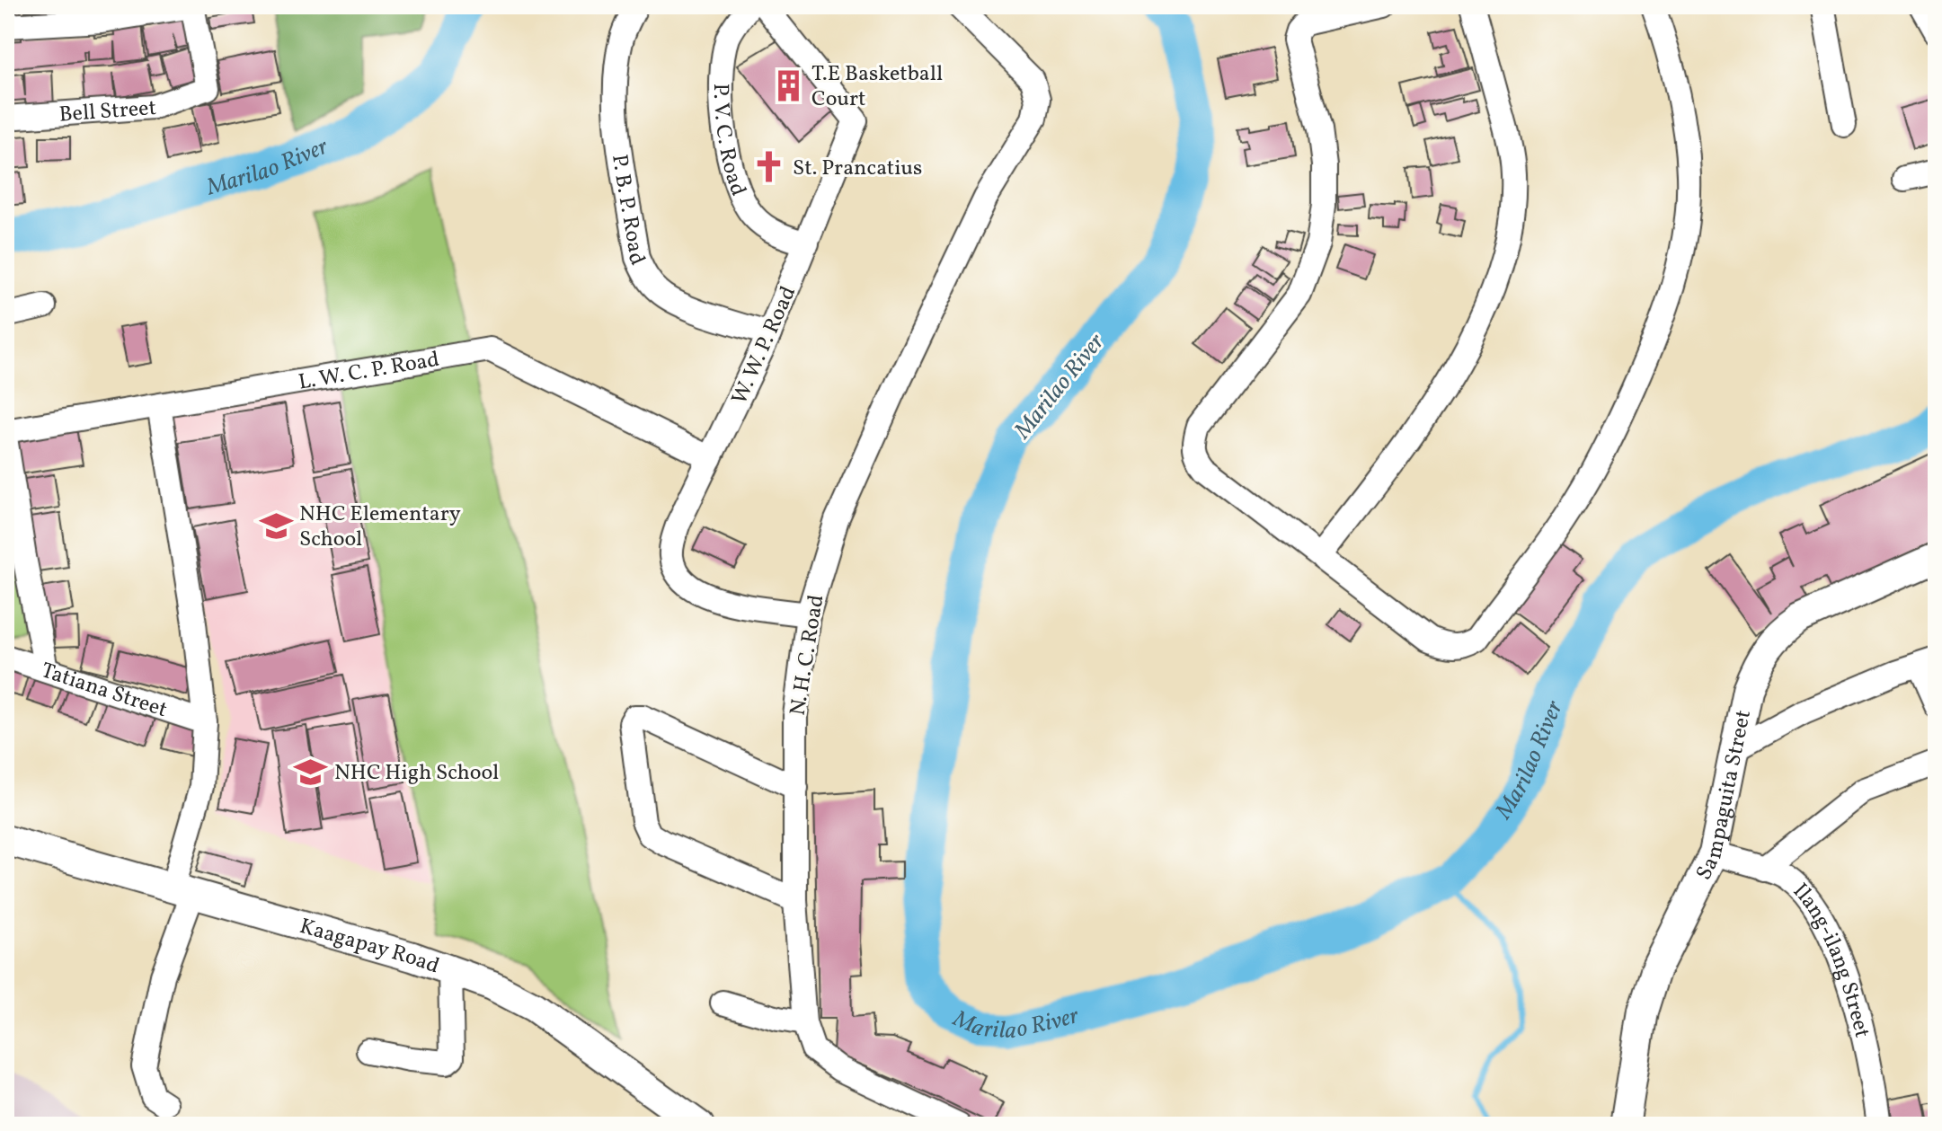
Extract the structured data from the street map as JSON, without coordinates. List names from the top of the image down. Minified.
{"streets":{"street":["Bell Street","P. V. C. Road","P. B. P. Road","W. W. P. Road","L. W. C. P. Road","N. H. C. Road","Tatiana Street","Sampaguita Street","Kaagapay Road","Ilang-ilang Street"]},"crossings":[["P. V. C. Road","W. W. P. Road"],["P. B. P. Road","W. W. P. Road"],["W. W. P. Road","L. W. C. P. Road"],["W. W. P. Road","N. H. C. Road"],["Sampaguita Street","Ilang-ilang Street"]],"water":["Marilao River"],"places":{"building":["T.E Basketball Court"],"church":["St. Prancatius"],"school or university":["NHC Elementary School","NHC High School"]}}
